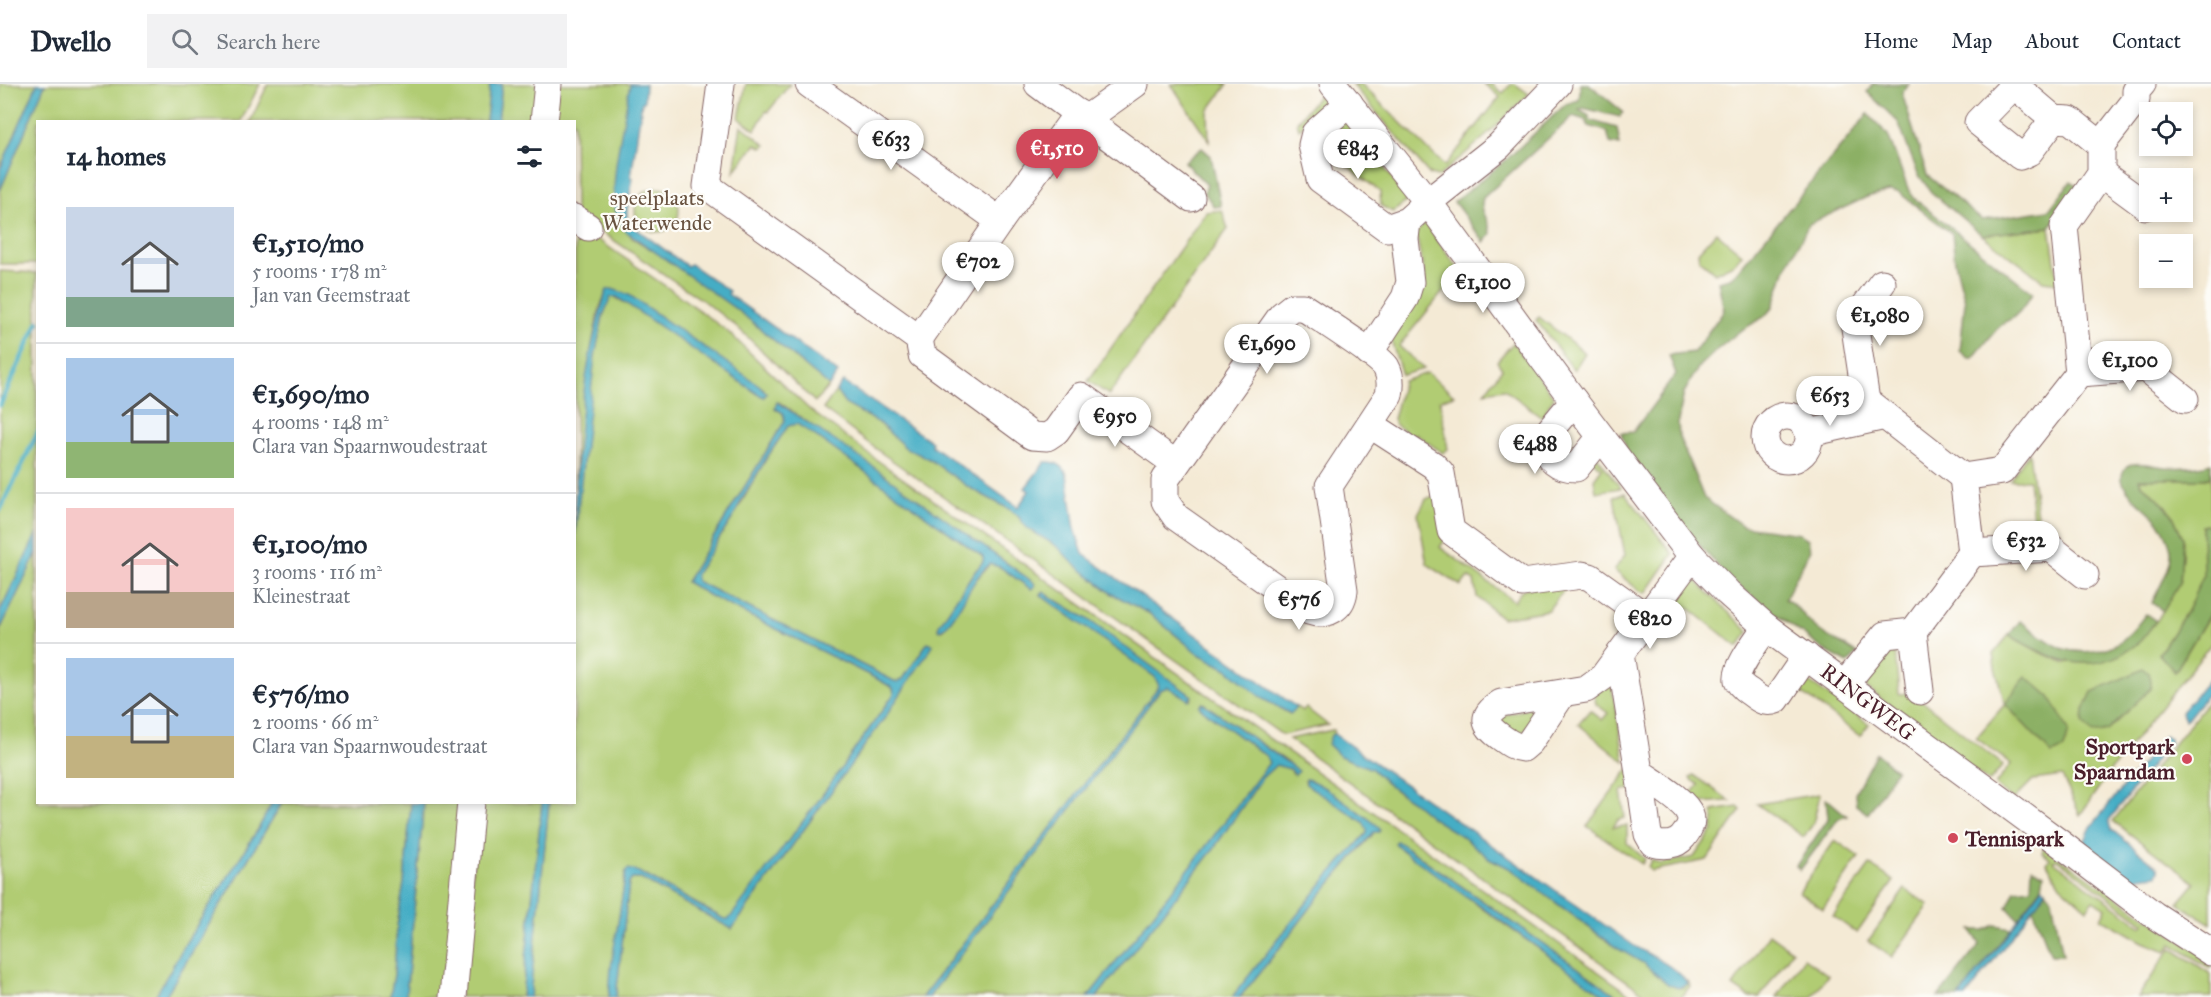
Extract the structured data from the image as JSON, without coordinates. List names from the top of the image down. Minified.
{"streets":{"street":["RINGWEG"]},"parks":["speelplaats Waterwende"],"places":["Sportpark Spaarndam","Tennispark"],"page":{"header":"Dwello","search":"Search here","nav":["Home","Map","About","Contact"],"map_buttons":["+","−"],"price":["€633","€1,510","€843","€702","€1,100","€1,080","€1,690","€1,100","€653","€950","€488","€532","€576","€820"],"heading":"14 homes","list":[{"name":"€1,510/mo","note":"5 rooms · 178 m² · Jan van Geemstraat"},{"name":"€1,690/mo","note":"4 rooms · 148 m² · Clara van Spaarnwoudestraat"},{"name":"€1,100/mo","note":"3 rooms · 116 m² · Kleinestraat"},{"name":"€576/mo","note":"2 rooms · 66 m² · Clara van Spaarnwoudestraat"}]}}
